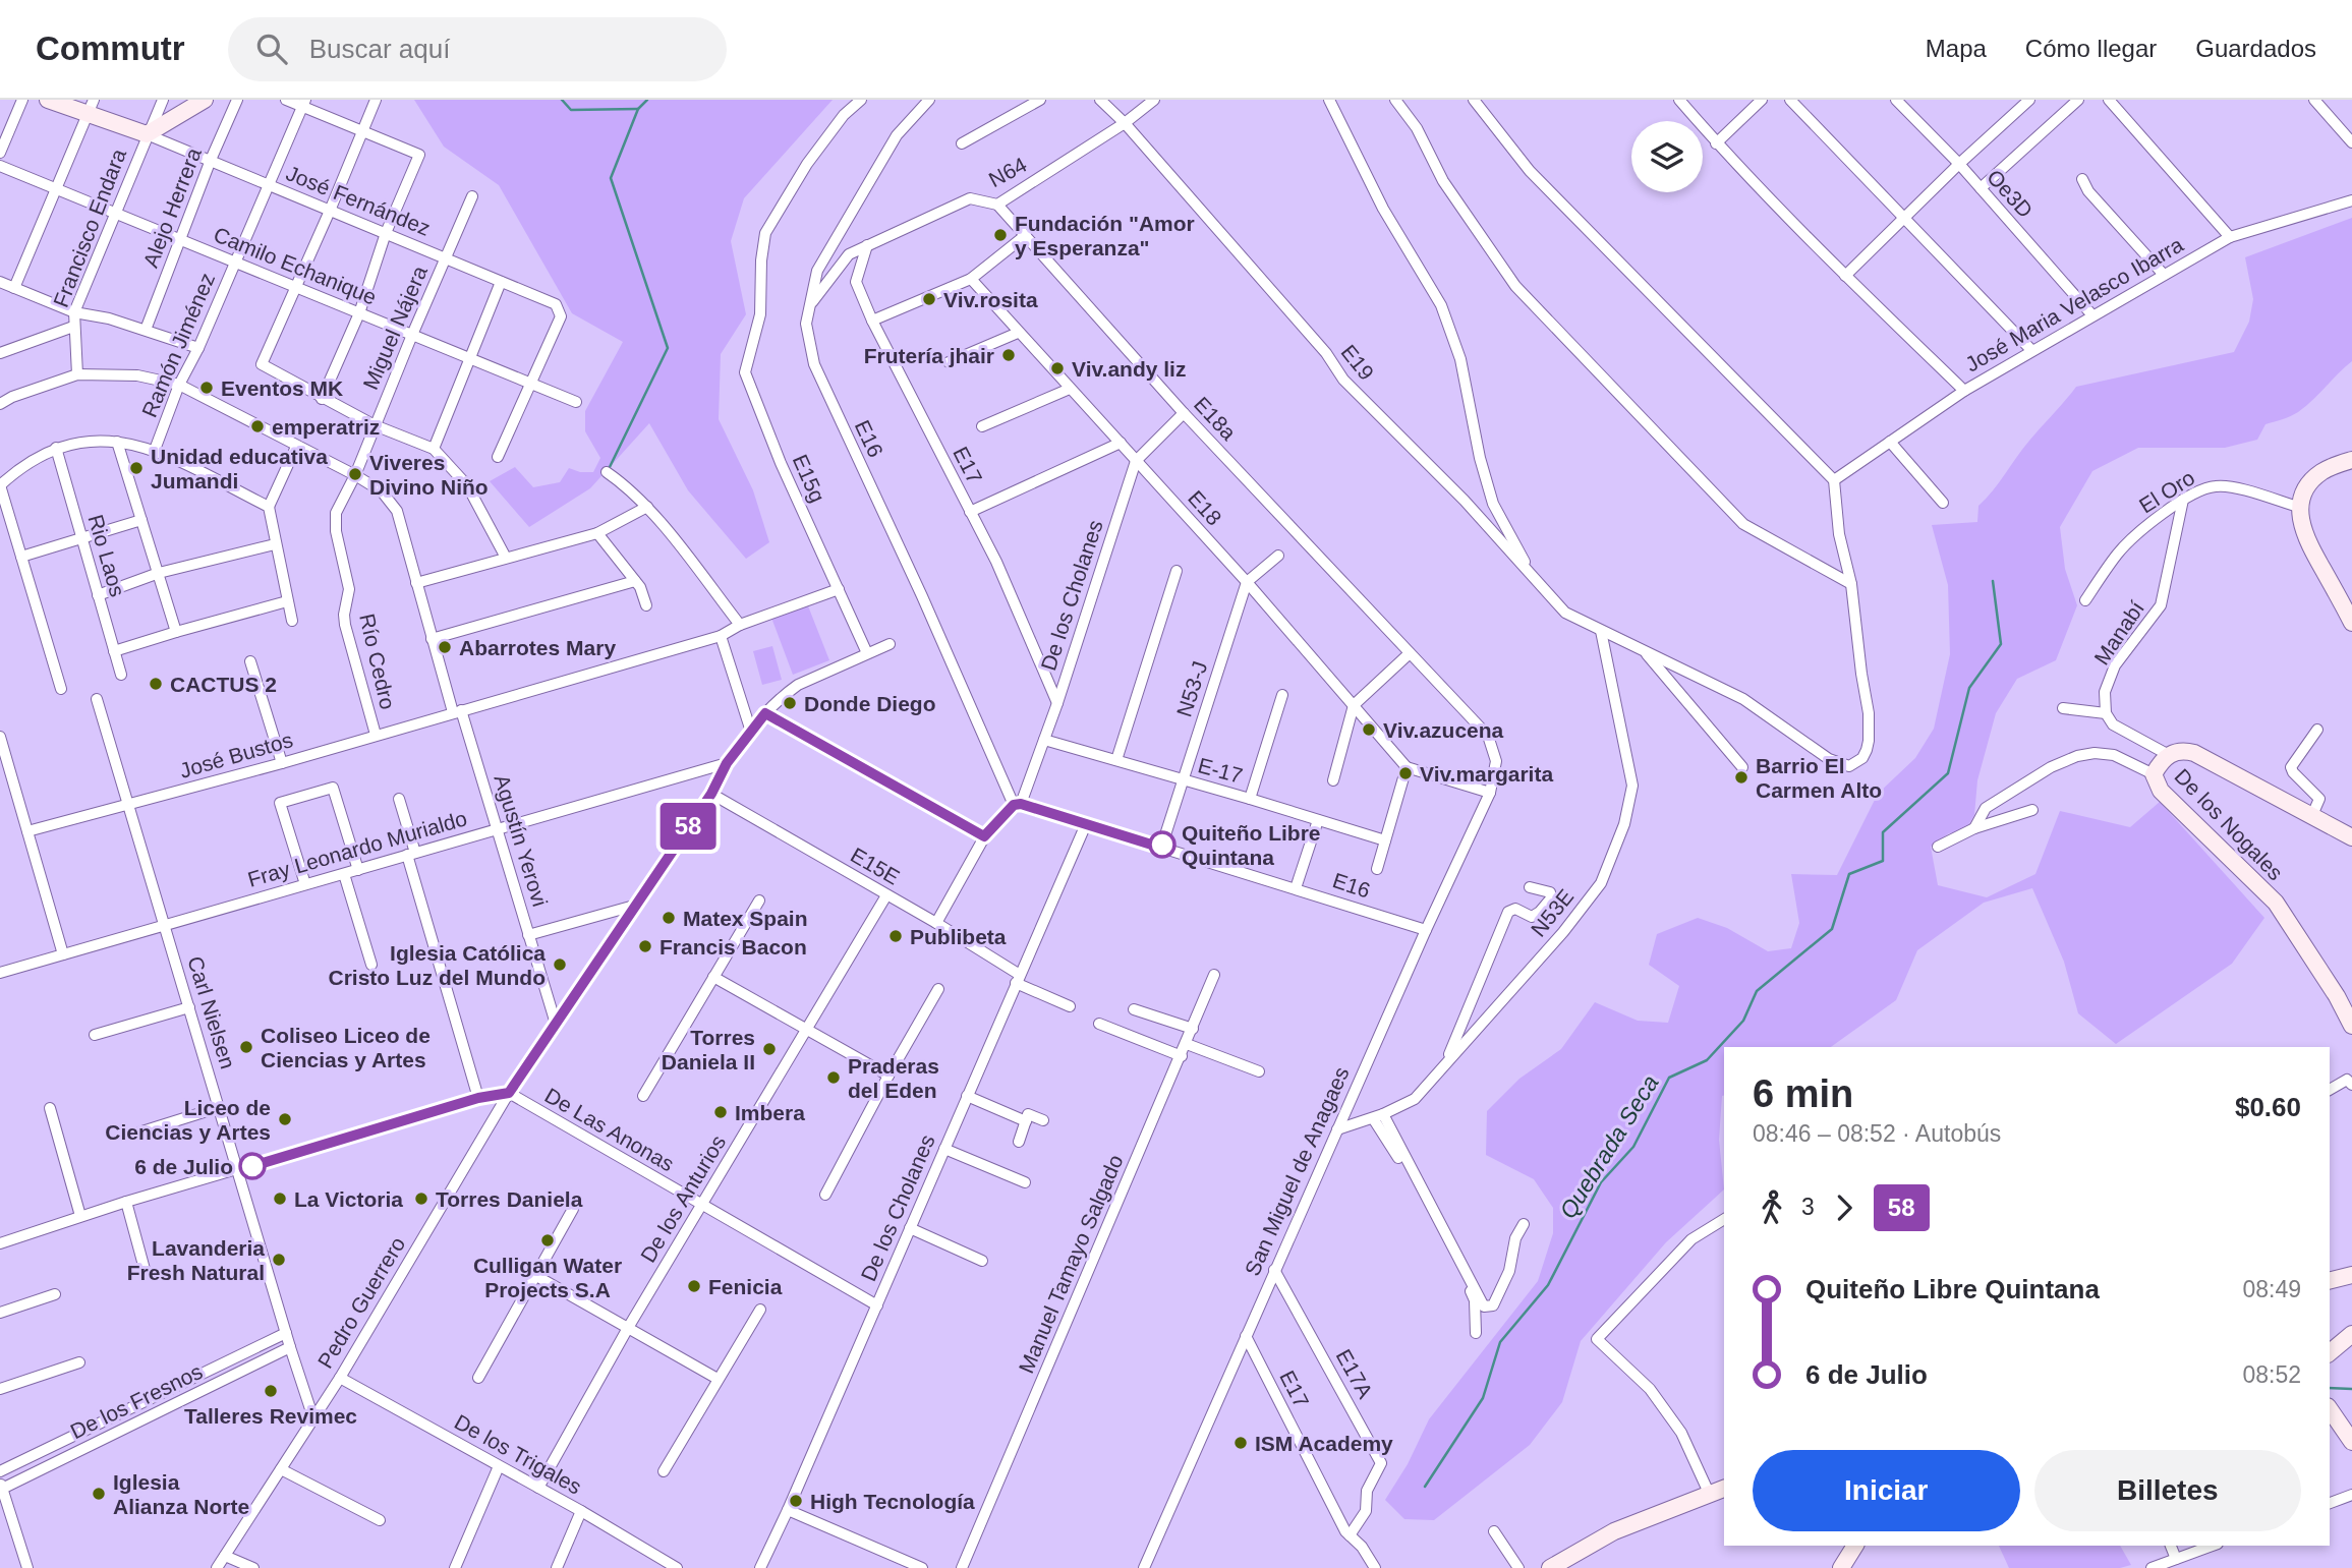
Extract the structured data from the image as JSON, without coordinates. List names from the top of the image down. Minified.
{"streets":{"street":["N64","Oe3D","José Fernández","Alejo Herrera","Francisco Endara","Camilo Echanique","José Maria Velasco Ibarra","Miguel Nájera","Ramón Jiménez","E19","E18a","E16","E17","E15g","El Oro","E18","Rio Laos","De los Cholanes","Manabí","Río Cedro","N53-J","José Bustos","E-17","De los Nogales","Agustín Yerovi","Fray Leonardo Murialdo","E15E","N53E","Carl Nielsen","De Las Anonas","San Miguel de Anagaes","De los Anturios","Manuel Tamayo Salgado","Pedro Guerrero","E17A","De los Fresnos","De los Trigales"]},"crossings":[["N64","E19"],["N64","E18a"],["N64","E16"],["N64","E17"],["Oe3D","José Maria Velasco Ibarra"],["José Fernández","Alejo Herrera"],["José Fernández","Francisco Endara"],["José Fernández","Camilo Echanique"],["José Fernández","Miguel Nájera"],["José Fernández","Ramón Jiménez"],["Alejo Herrera","Camilo Echanique"],["Francisco Endara","Camilo Echanique"],["Francisco Endara","Agustín Yerovi"],["Camilo Echanique","Miguel Nájera"],["Camilo Echanique","Ramón Jiménez"],["Miguel Nájera","Río Cedro"],["Miguel Nájera","Agustín Yerovi"],["Ramón Jiménez","Agustín Yerovi"],["E19","N53E"],["E18a","De los Cholanes"],["E18a","San Miguel de Anagaes"],["E16","De los Cholanes"],["E16","N53-J"],["E16","San Miguel de Anagaes"],["E17","De los Cholanes"],["E17","San Miguel de Anagaes"],["E17","E17A"],["E15g","José Bustos"],["E15g","Pedro Guerrero"],["El Oro","Manabí"],["E18","De los Cholanes"],["E18","N53-J"],["De los Cholanes","E-17"],["De los Cholanes","E15E"],["De los Cholanes","De Las Anonas"],["Río Cedro","José Bustos"],["Río Cedro","Agustín Yerovi"],["N53-J","E-17"],["José Bustos","Agustín Yerovi"],["José Bustos","Carl Nielsen"],["Agustín Yerovi","Fray Leonardo Murialdo"],["Agustín Yerovi","Pedro Guerrero"],["Fray Leonardo Murialdo","Carl Nielsen"],["Fray Leonardo Murialdo","Pedro Guerrero"],["E15E","De los Anturios"],["E15E","Pedro Guerrero"],["N53E","San Miguel de Anagaes"],["Carl Nielsen","Pedro Guerrero"],["Carl Nielsen","De los Fresnos"],["De Las Anonas","De los Anturios"],["De Las Anonas","Pedro Guerrero"],["San Miguel de Anagaes","E17A"],["De los Anturios","De los Trigales"],["Pedro Guerrero","De los Trigales"]],"water":["Quebrada Seca"],"places":["Fundación \"Amor y Esperanza\"","Viv.rosita","Frutería jhair","Viv.andy liz","Eventos MK","emperatriz","Unidad educativa Jumandi","Viveres Divino Niño","Abarrotes Mary","CACTUS 2","Donde Diego","Viv.azucena","Viv.margarita","Barrio El Carmen Alto","Quiteño Libre Quintana","Matex Spain","Publibeta","Francis Bacon","Iglesia Católica Cristo Luz del Mundo","Coliseo Liceo de Ciencias y Artes","Torres Daniela II","Praderas del Eden","Imbera","Liceo de Ciencias y Artes","6 de Julio","La Victoria","Torres Daniela","Culligan Water Projects S.A","Lavanderia Fresh Natural","Fenicia","Talleres Revimec","ISM Academy","Iglesia Alianza Norte","High Tecnología"],"lines":["bus line 58"],"page":{"header":"Commutr","search":"Buscar aquí","nav":["Mapa","Cómo llegar","Guardados"],"on_map":"58","heading":["6 min","08:46 – 08:52 · Autobús","$0.60"],"legs":["3","58"],"list":[{"name":"Quiteño Libre Quintana","value":"08:49"},{"name":"6 de Julio","value":"08:52"}],"buttons":["Iniciar","Billetes"]}}
